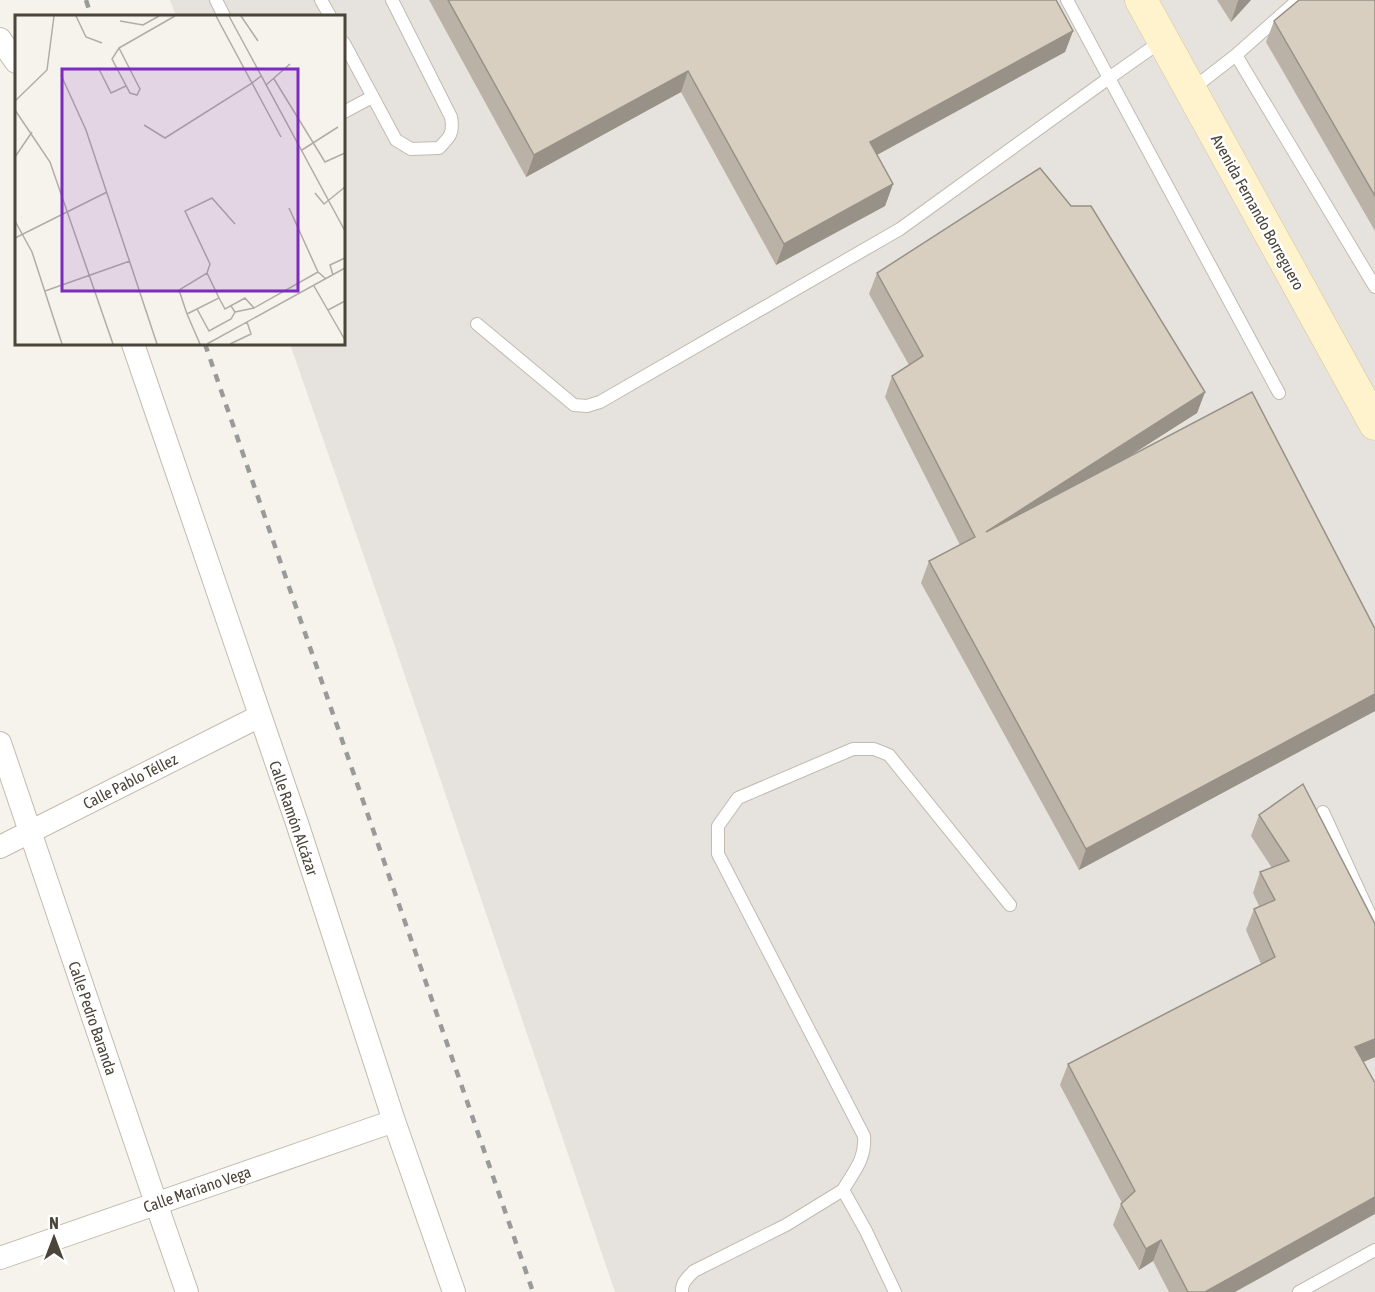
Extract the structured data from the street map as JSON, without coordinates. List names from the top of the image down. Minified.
{"streets":{"main road":["Avenida Fernando Borreguero"],"street":["Calle Pablo Téllez","Calle Ramón Alcázar","Calle Pedro Baranda","Calle Mariano Vega"]},"crossings":[["Calle Pablo Téllez","Calle Ramón Alcázar"],["Calle Pablo Téllez","Calle Pedro Baranda"],["Calle Ramón Alcázar","Calle Mariano Vega"],["Calle Pedro Baranda","Calle Mariano Vega"]],"north":"top"}
